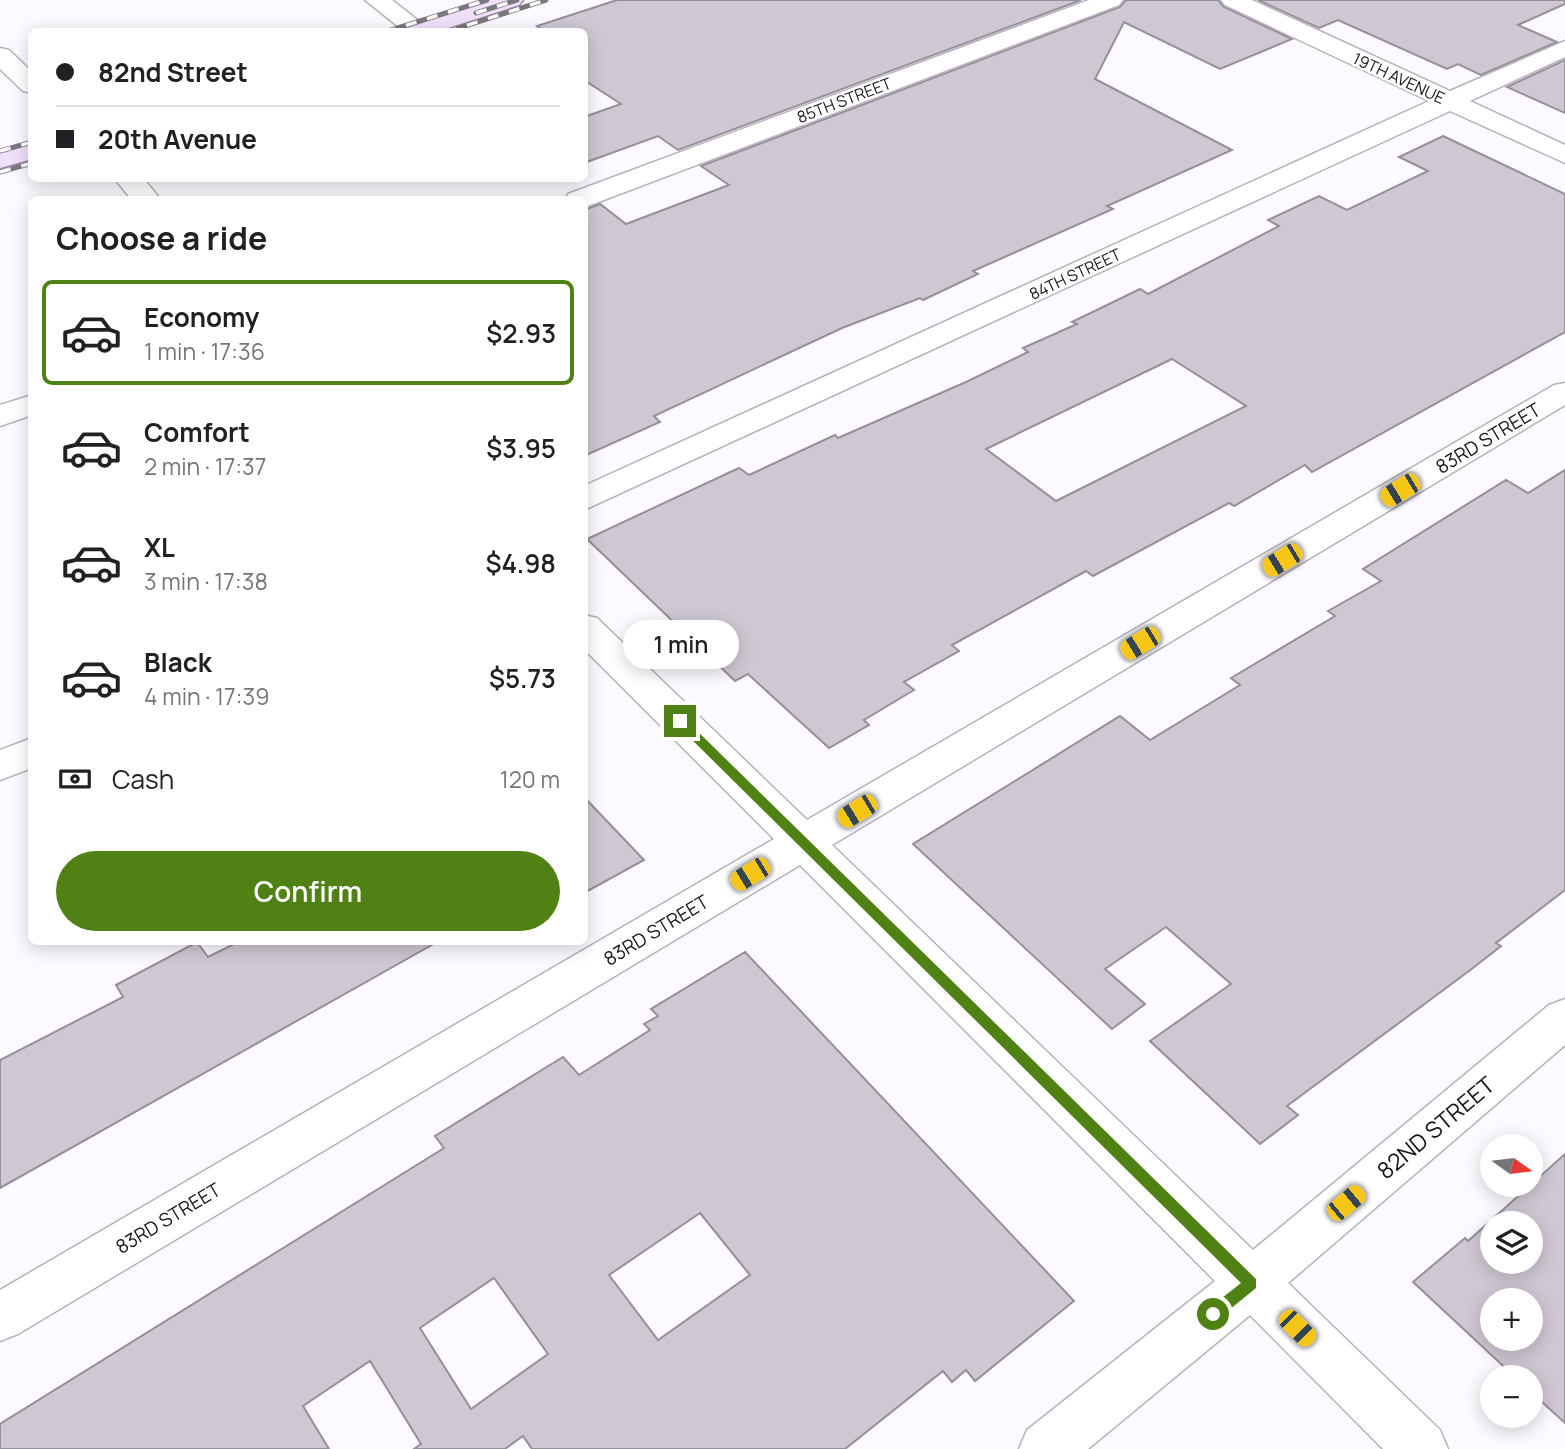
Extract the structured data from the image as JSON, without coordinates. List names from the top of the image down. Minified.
{"streets":{"street":["19TH AVENUE","85TH STREET","84TH STREET","83RD STREET","82ND STREET"]},"crossings":[["19TH AVENUE","84TH STREET"]],"north":"right","page":{"banner":["82nd Street","20th Avenue"],"heading":"Choose a ride","list":[{"name":"Economy","note":"1 min · 17:36","value":"$2.93"},{"name":"Comfort","note":"2 min · 17:37","value":"$3.95"},{"name":"XL","note":"3 min · 17:38","value":"$4.98"},{"name":"Black","note":"4 min · 17:39","value":"$5.73"}],"bubble":"1 min","pay":["Cash","120 m"],"buttons":"Confirm","map_buttons":["+","−"]}}
